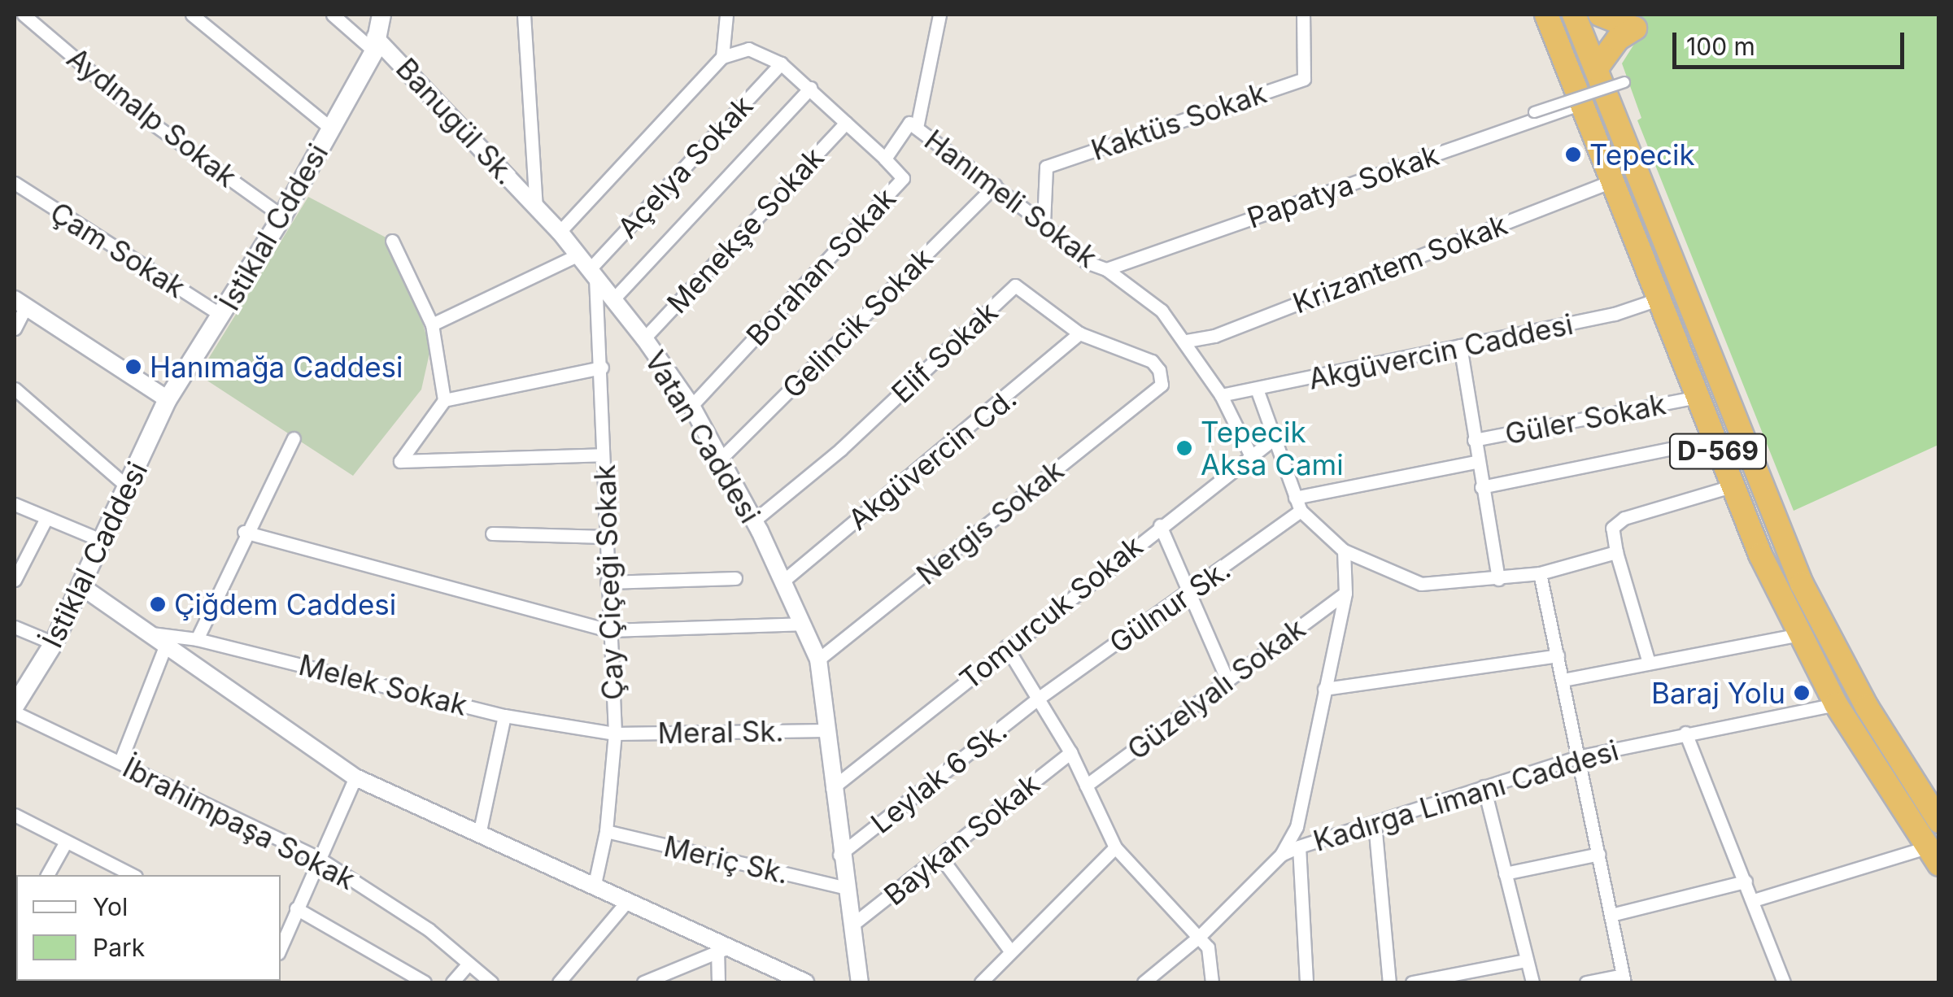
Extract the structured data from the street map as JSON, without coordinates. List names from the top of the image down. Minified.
{"streets":{"highway":["D-569"],"main road":["İstiklal Cddesi","İstiklal Caddesi"],"street":["Aydınalp Sokak","Banugül Sk.","Kaktüs Sokak","Açelya Sokak","Papatya Sokak","Hanımeli Sokak","Menekşe Sokak","Çam Sokak","Krizantem Sokak","Borahan Sokak","Gelincik Sokak","Akgüvercin Caddesi","Elif Sokak","Güler Sokak","Vatan Caddesi","Akgüvercin Cd.","Nergis Sokak","Çay Çiçeği Sokak","Gülnur Sk.","Tomurcuk Sokak","Melek Sokak","Güzelyalı Sokak","Meral Sk.","Leylak 6 Sk.","Kadırga Limanı Caddesi","İbrahimpaşa Sokak","Baykan Sokak","Meriç Sk."]},"crossings":[["Aydınalp Sokak","İstiklal Cddesi"],["Banugül Sk.","İstiklal Cddesi"],["Banugül Sk.","Vatan Caddesi"],["Kaktüs Sokak","Hanımeli Sokak"],["Açelya Sokak","Vatan Caddesi"],["Açelya Sokak","Çay Çiçeği Sokak"],["Papatya Sokak","Hanımeli Sokak"],["Papatya Sokak","D-569"],["Hanımeli Sokak","Krizantem Sokak"],["Hanımeli Sokak","Borahan Sokak"],["Hanımeli Sokak","Gelincik Sokak"],["Hanımeli Sokak","Akgüvercin Caddesi"],["Hanımeli Sokak","Tomurcuk Sokak"],["İstiklal Cddesi","Çam Sokak"],["İstiklal Cddesi","İstiklal Caddesi"],["Menekşe Sokak","Vatan Caddesi"],["Krizantem Sokak","D-569"],["Borahan Sokak","Vatan Caddesi"],["Gelincik Sokak","Vatan Caddesi"],["Akgüvercin Caddesi","D-569"],["Elif Sokak","Vatan Caddesi"],["Elif Sokak","Akgüvercin Cd."],["Elif Sokak","Nergis Sokak"],["Güler Sokak","D-569"],["Vatan Caddesi","Akgüvercin Cd."],["Vatan Caddesi","Nergis Sokak"],["Vatan Caddesi","Çay Çiçeği Sokak"],["Vatan Caddesi","Tomurcuk Sokak"],["Vatan Caddesi","Meral Sk."],["Vatan Caddesi","Leylak 6 Sk."],["Vatan Caddesi","Baykan Sokak"],["Vatan Caddesi","Meriç Sk."],["D-569","Kadırga Limanı Caddesi"],["Çay Çiçeği Sokak","Melek Sokak"],["Çay Çiçeği Sokak","Meral Sk."],["Çay Çiçeği Sokak","Meriç Sk."],["Gülnur Sk.","Leylak 6 Sk."],["Melek Sokak","Meral Sk."]],"places":["Tepecik","Hanımağa Caddesi","Tepecik Aksa Cami","Çiğdem Caddesi","Baraj Yolu"],"legend":["Yol","Park"],"scale_bar":"100 m"}
